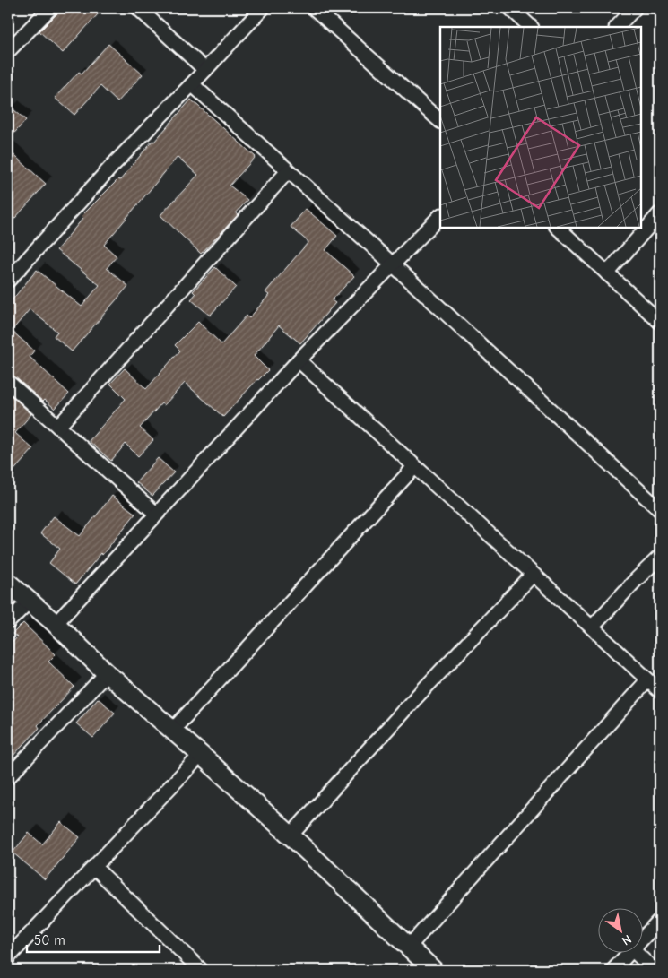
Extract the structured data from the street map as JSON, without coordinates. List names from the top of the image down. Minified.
{"scale_bar":"50 m","north":"bottom right"}
